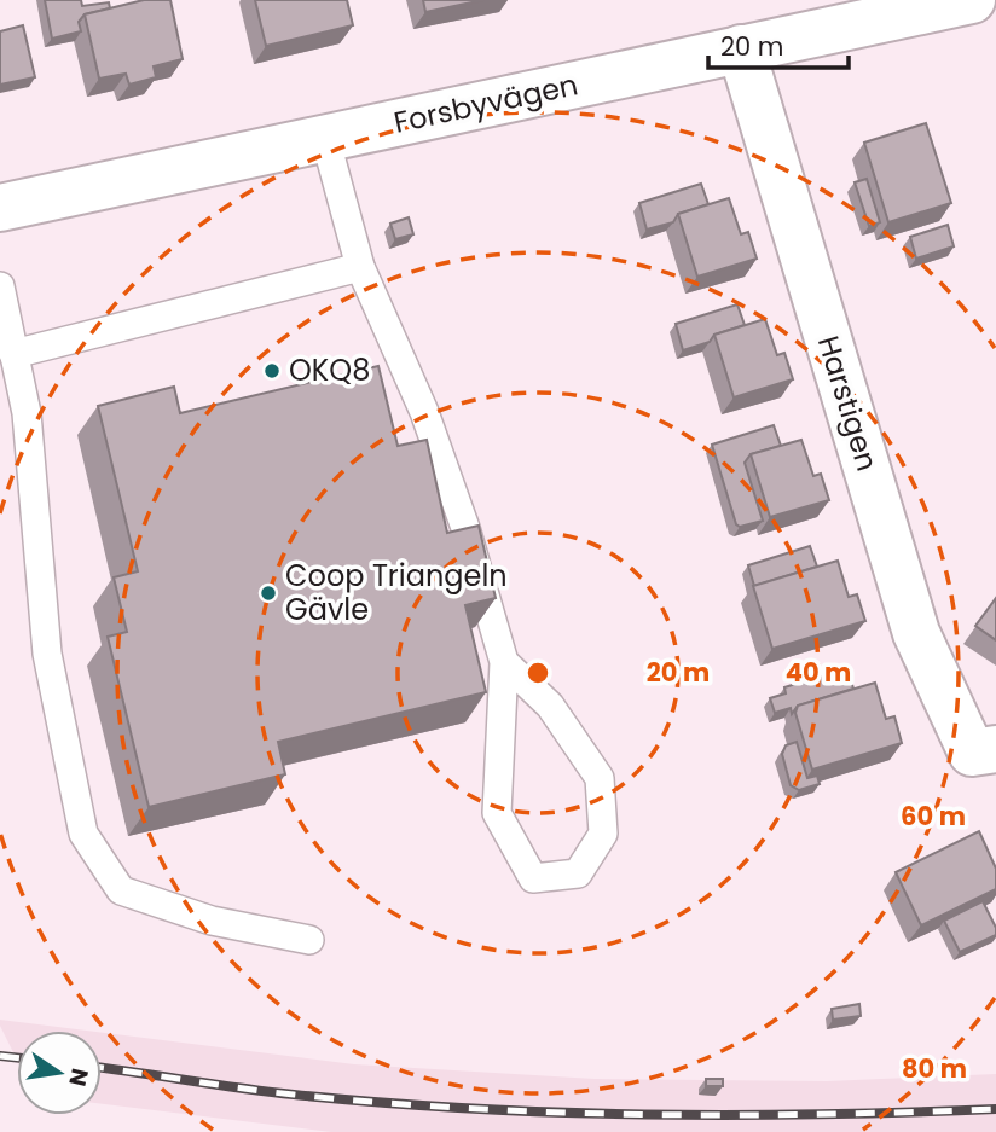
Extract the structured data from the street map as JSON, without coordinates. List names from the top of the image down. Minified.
{"streets":{"street":["Forsbyvägen","Harstigen"]},"crossings":[["Forsbyvägen","Harstigen"]],"places":["OKQ8","Coop Triangeln Gävle"],"scale_bar":"20 m","north":"right","rings":["20 m","40 m","60 m","80 m"]}
